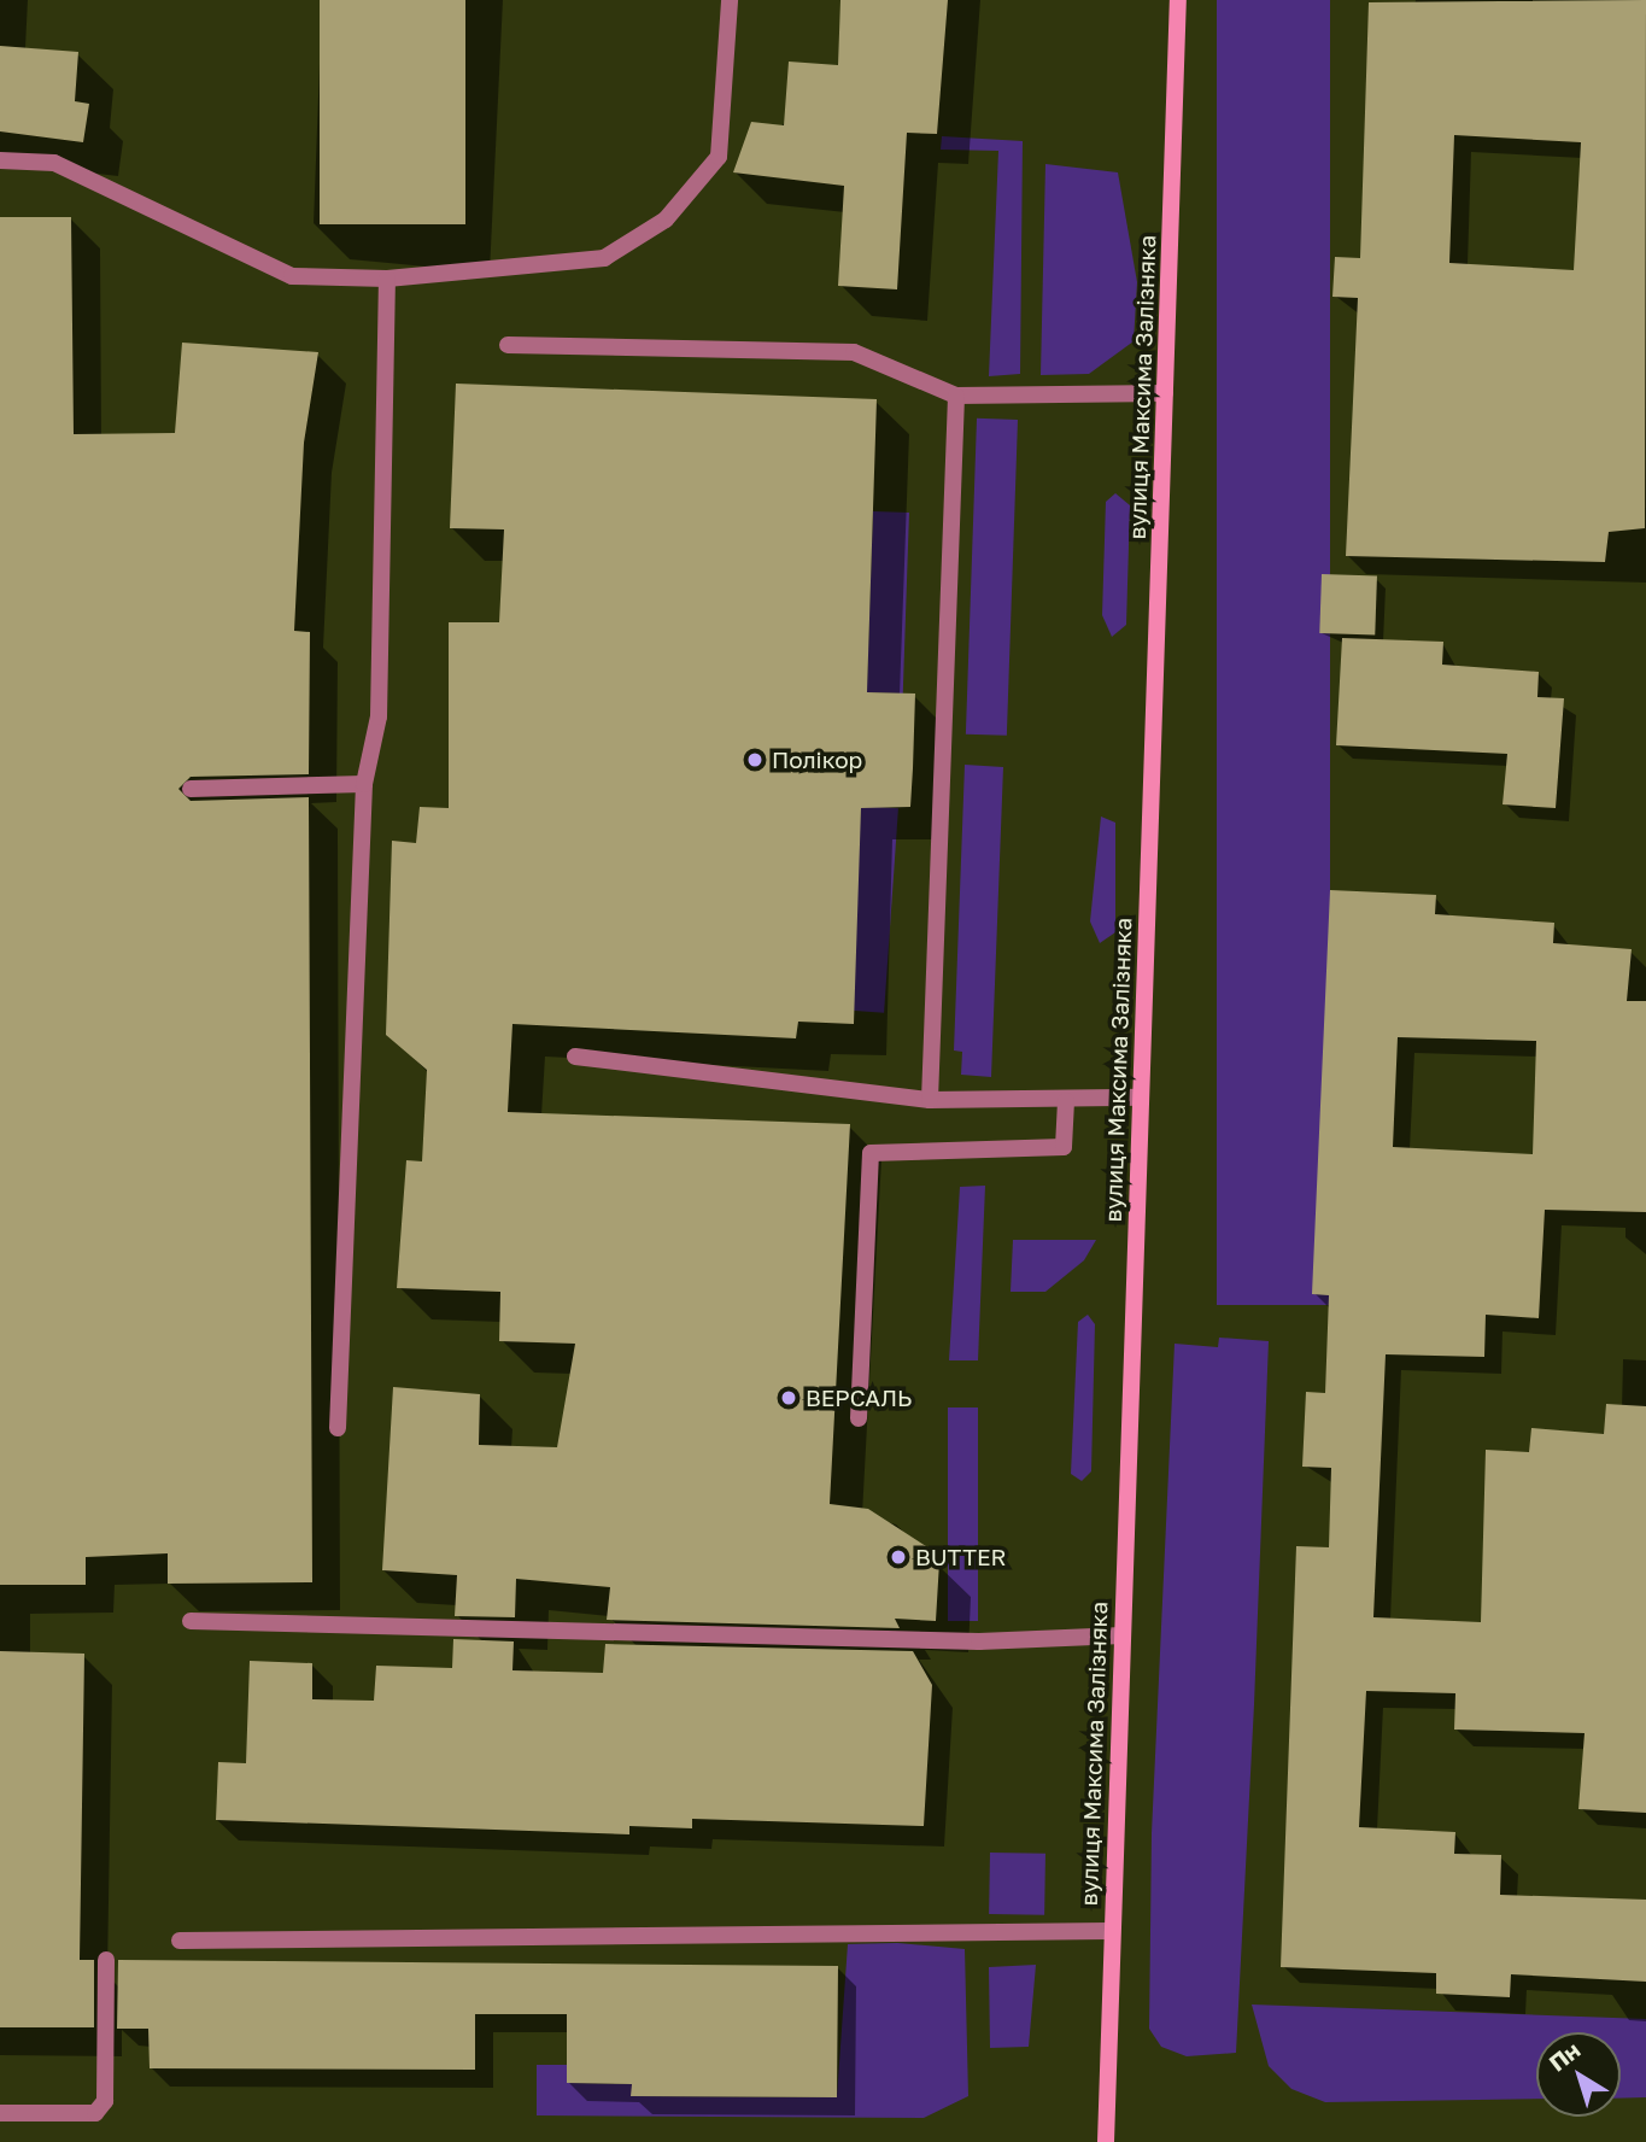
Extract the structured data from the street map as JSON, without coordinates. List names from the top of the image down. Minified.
{"streets":{"main road":["вулиця Максима Залізняка"]},"places":["Полікор","ВЕРСАЛЬ","BUTTER"],"north":"top left"}
